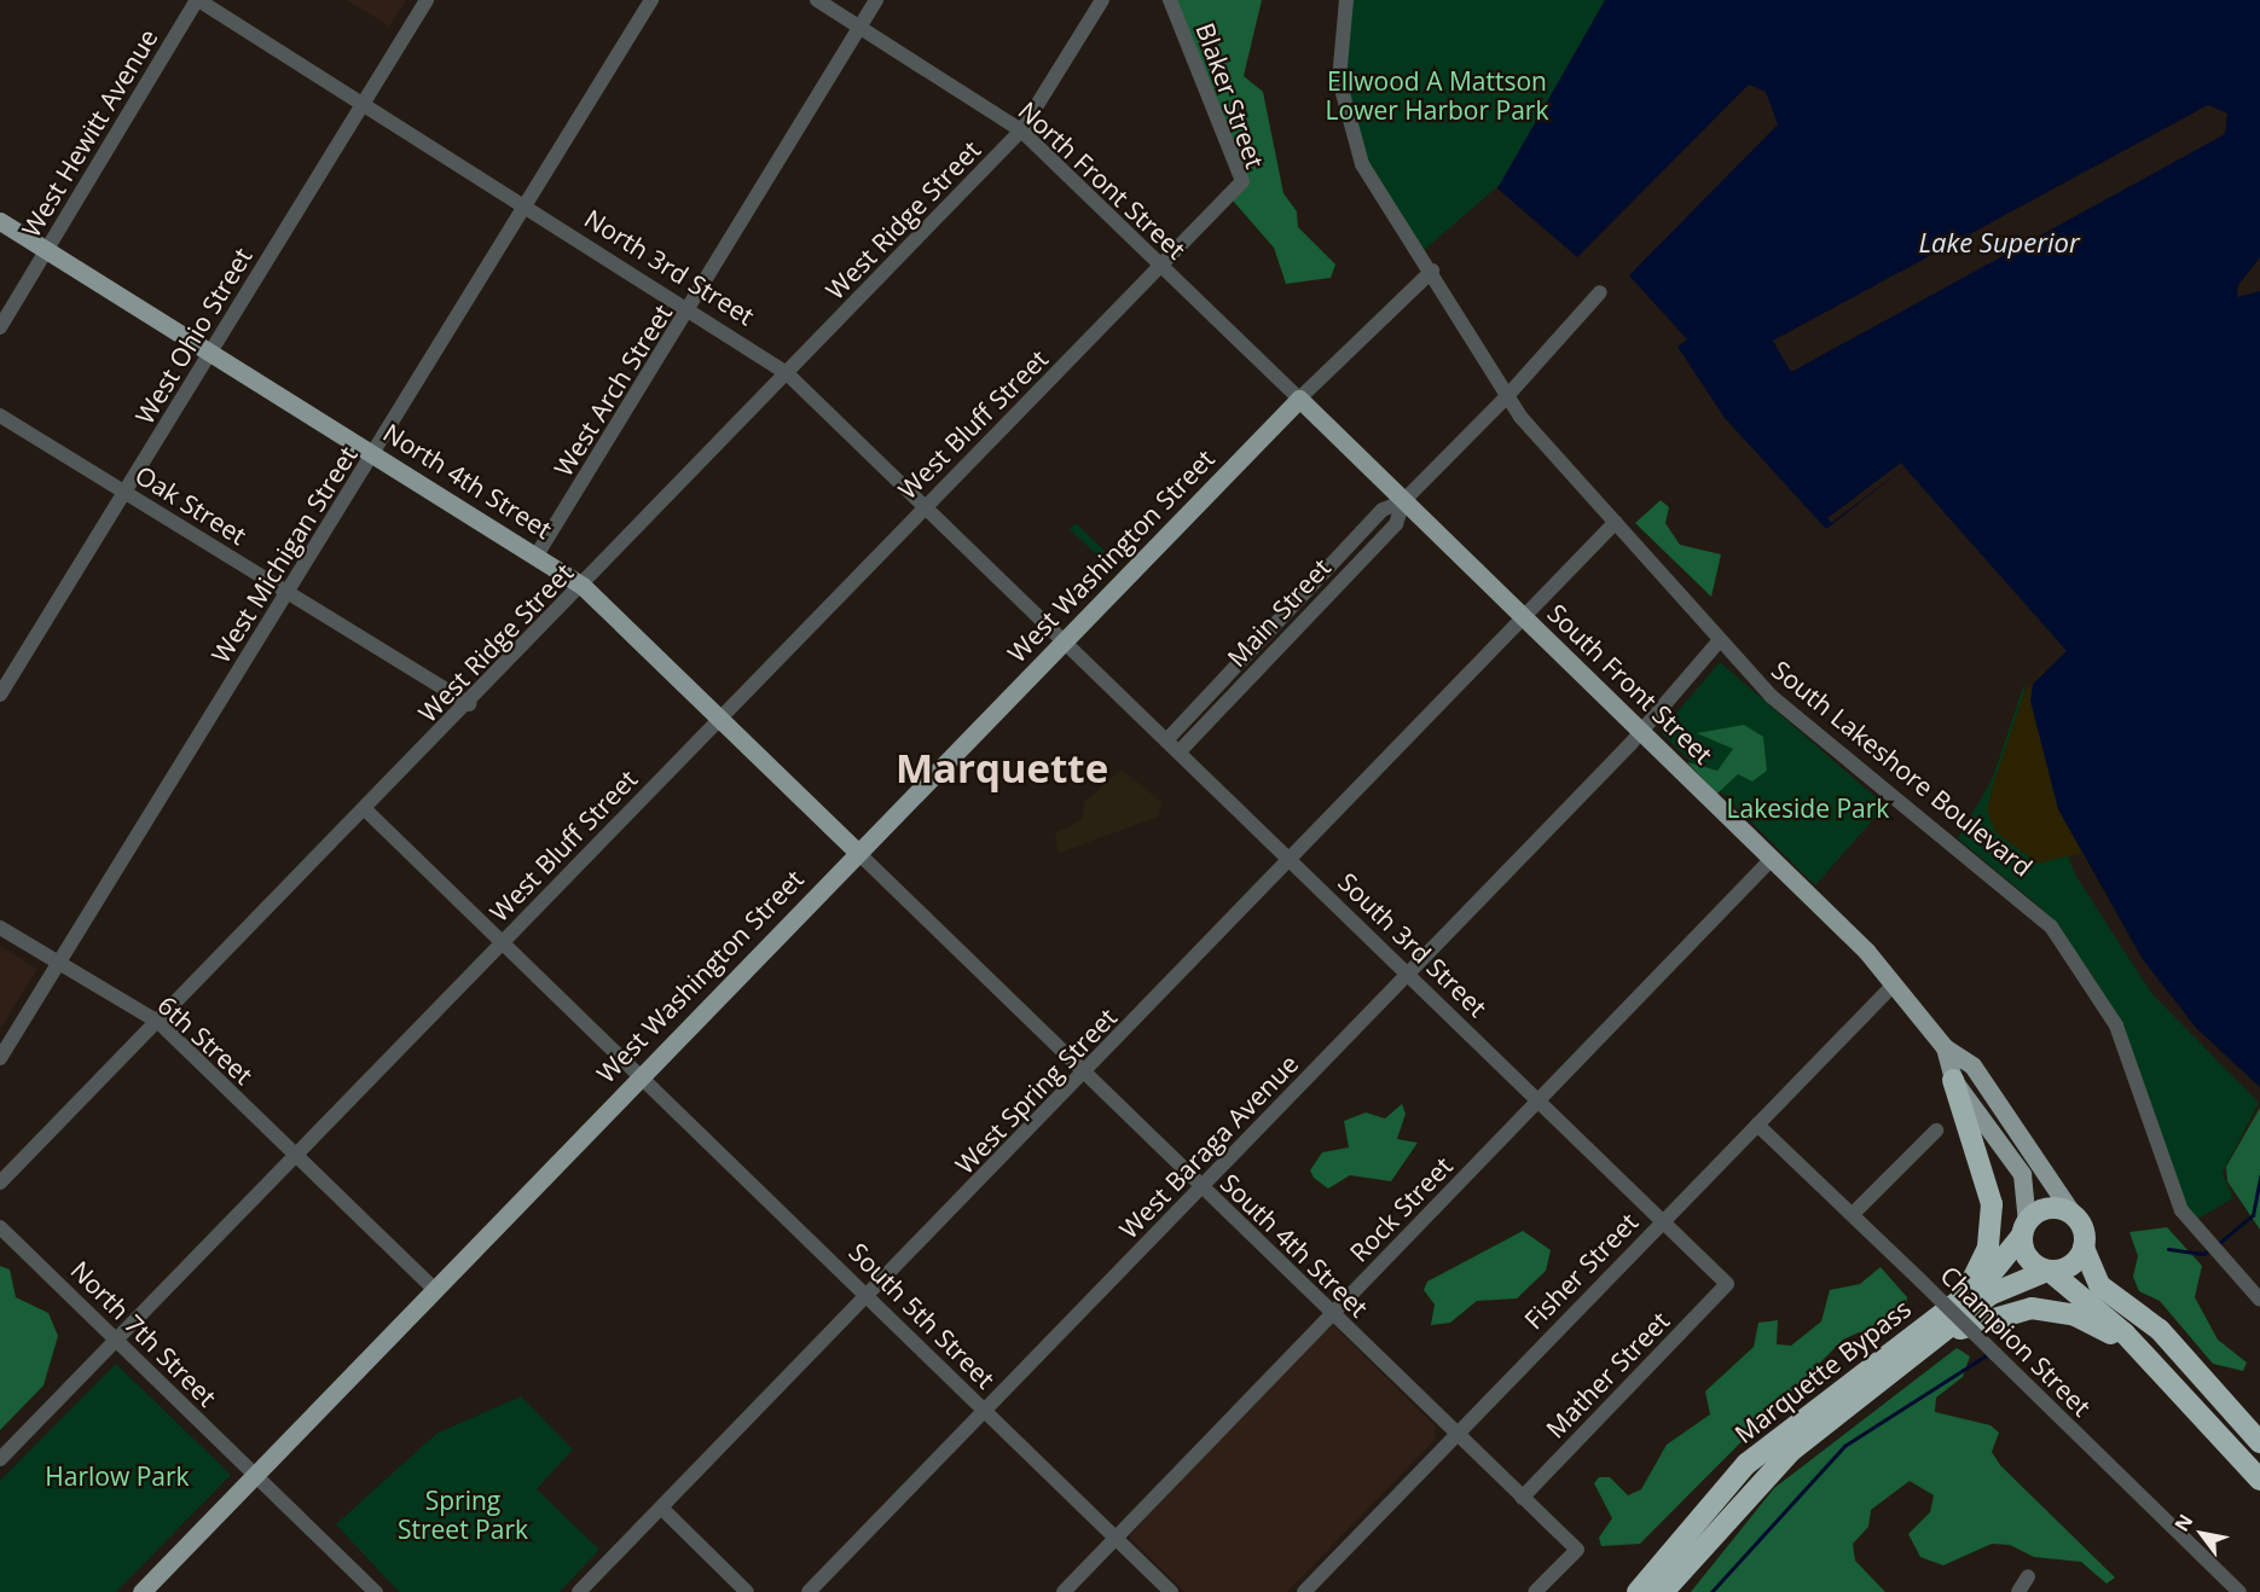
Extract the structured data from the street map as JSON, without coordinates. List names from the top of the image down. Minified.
{"streets":{"highway":["Marquette Bypass"],"main road":["North 4th Street","West Washington Street","South Front Street"],"street":["Blaker Street","West Hewitt Avenue","North Front Street","West Ridge Street","North 3rd Street","West Ohio Street","West Arch Street","West Bluff Street","Oak Street","West Michigan Street","Main Street","South Lakeshore Boulevard","South 3rd Street","6th Street","West Spring Street","West Baraga Avenue","Rock Street","South 4th Street","Fisher Street","South 5th Street","North 7th Street","Champion Street","Mather Street"]},"crossings":[["Blaker Street","North Front Street"],["Blaker Street","West Bluff Street"],["West Hewitt Avenue","North 3rd Street"],["West Hewitt Avenue","North 4th Street"],["North Front Street","West Ridge Street"],["North Front Street","West Arch Street"],["North Front Street","West Bluff Street"],["North Front Street","West Washington Street"],["North Front Street","South Front Street"],["West Ridge Street","North 3rd Street"],["West Ridge Street","North 4th Street"],["West Ridge Street","Oak Street"],["West Ridge Street","6th Street"],["West Ridge Street","South 5th Street"],["North 3rd Street","West Ohio Street"],["North 3rd Street","West Arch Street"],["North 3rd Street","West Bluff Street"],["North 3rd Street","West Michigan Street"],["North 3rd Street","West Washington Street"],["North 3rd Street","South 3rd Street"],["West Ohio Street","North 4th Street"],["West Ohio Street","Oak Street"],["West Arch Street","North 4th Street"],["West Bluff Street","North 4th Street"],["West Bluff Street","6th Street"],["West Bluff Street","South 5th Street"],["West Bluff Street","North 7th Street"],["North 4th Street","West Michigan Street"],["North 4th Street","West Washington Street"],["North 4th Street","South 4th Street"],["Oak Street","West Michigan Street"],["West Michigan Street","6th Street"],["West Washington Street","South Front Street"],["West Washington Street","South 3rd Street"],["West Washington Street","6th Street"],["West Washington Street","South 4th Street"],["West Washington Street","South 5th Street"],["West Washington Street","North 7th Street"],["Main Street","South Front Street"],["Main Street","South Lakeshore Boulevard"],["Main Street","South 3rd Street"],["South Front Street","West Spring Street"],["South Front Street","West Baraga Avenue"],["South Front Street","Rock Street"],["South Front Street","Fisher Street"],["South Front Street","Marquette Bypass"],["South Lakeshore Boulevard","West Spring Street"],["South Lakeshore Boulevard","West Baraga Avenue"],["South 3rd Street","West Spring Street"],["South 3rd Street","West Baraga Avenue"],["South 3rd Street","Rock Street"],["South 3rd Street","Fisher Street"],["South 3rd Street","Mather Street"],["West Spring Street","South 4th Street"],["West Spring Street","South 5th Street"],["West Baraga Avenue","South 4th Street"],["West Baraga Avenue","South 5th Street"],["Rock Street","South 4th Street"],["Rock Street","South 5th Street"],["South 4th Street","Fisher Street"],["South 4th Street","Mather Street"],["Fisher Street","Champion Street"]],"districts":["Marquette"],"water":["Lake Superior"],"parks":["Ellwood A Mattson Lower Harbor Park","Lakeside Park","Harlow Park","Spring Street Park"],"north":"top left"}
